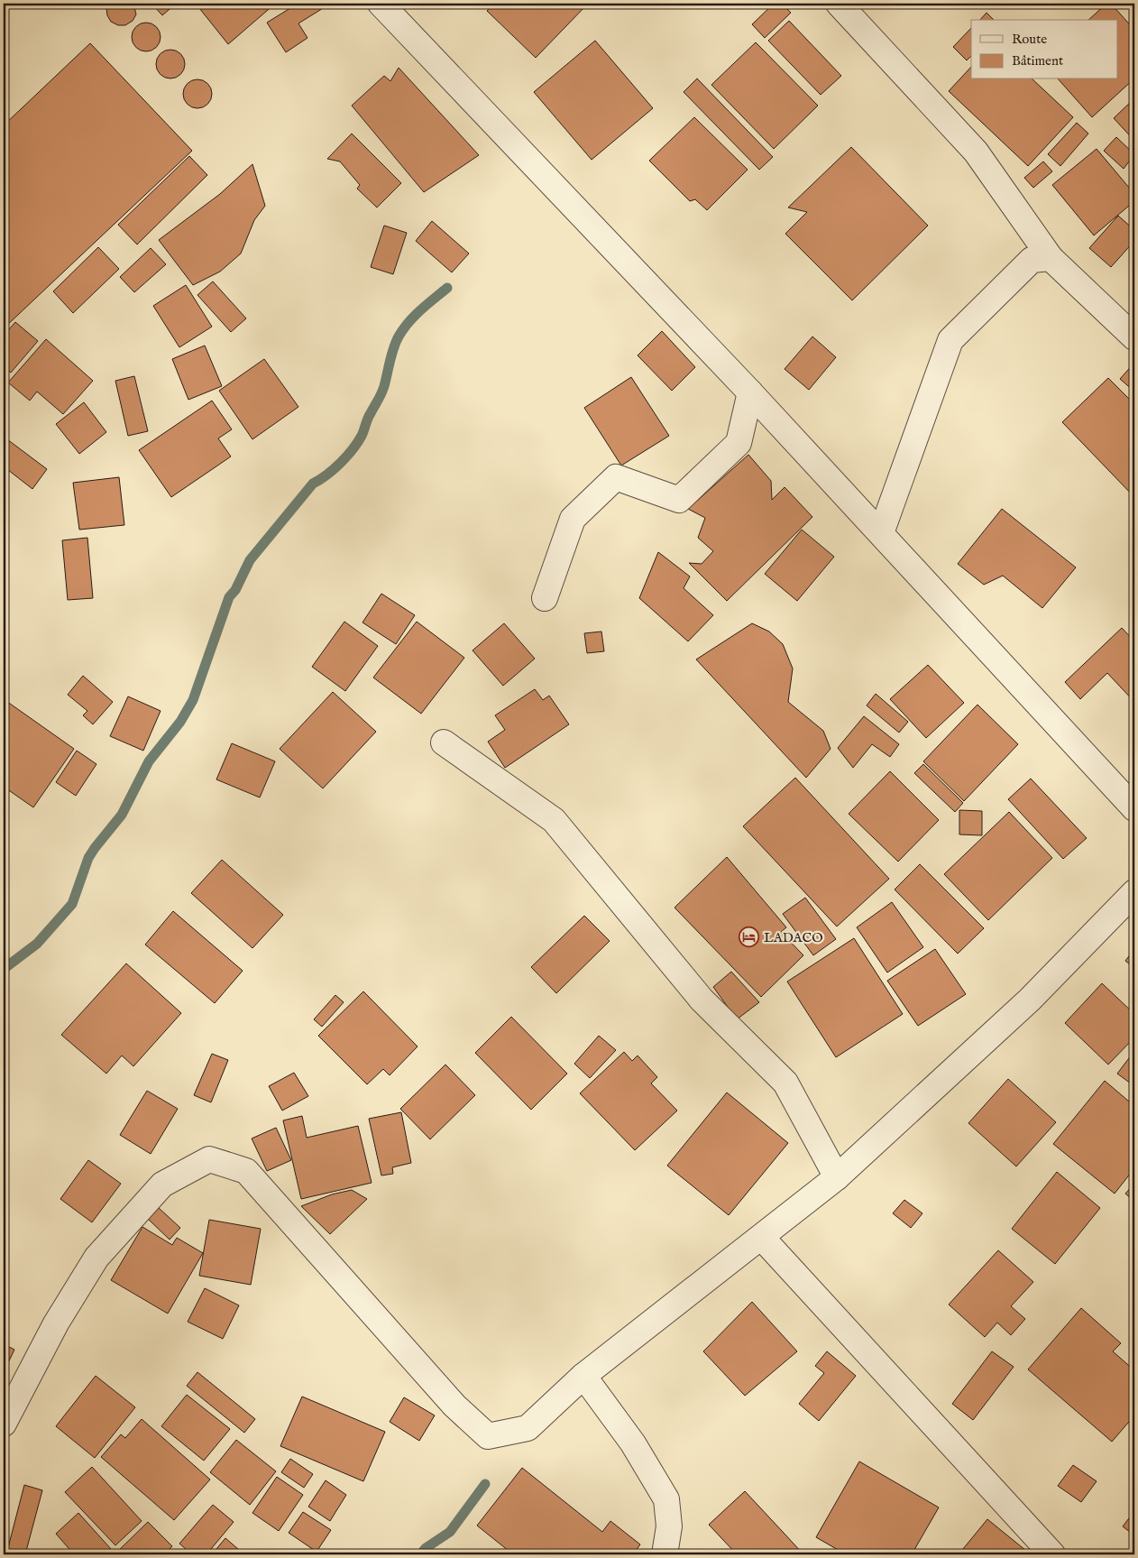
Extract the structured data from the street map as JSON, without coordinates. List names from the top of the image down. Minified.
{"places":{"hotel":["LADACO"]},"legend":["Route","Bâtiment"]}
